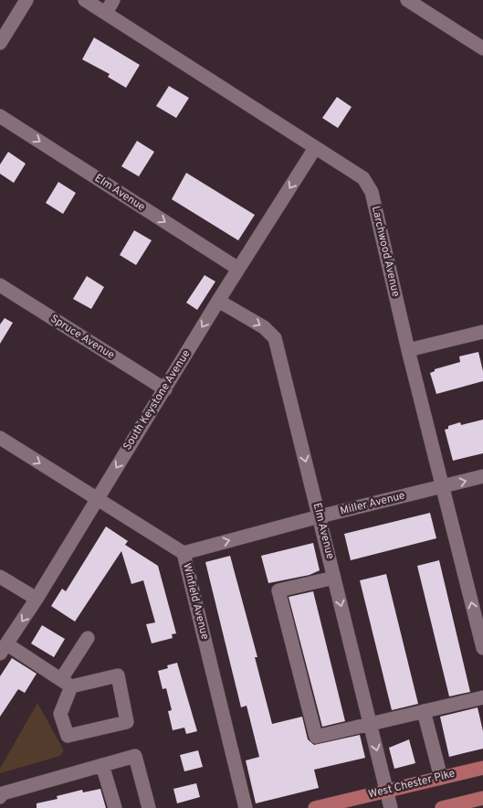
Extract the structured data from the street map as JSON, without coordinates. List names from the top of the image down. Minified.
{"streets":{"main road":["West Chester Pike"],"street":["Elm Avenue","Larchwood Avenue","Spruce Avenue","South Keystone Avenue","Miller Avenue","Winfield Avenue"]},"crossings":[["Elm Avenue","South Keystone Avenue"],["Elm Avenue","Miller Avenue"],["Elm Avenue","West Chester Pike"],["Larchwood Avenue","South Keystone Avenue"],["Larchwood Avenue","Miller Avenue"],["Spruce Avenue","South Keystone Avenue"],["South Keystone Avenue","Winfield Avenue"],["Miller Avenue","Winfield Avenue"]],"one_way":["Elm Avenue","South Keystone Avenue","Miller Avenue"]}
